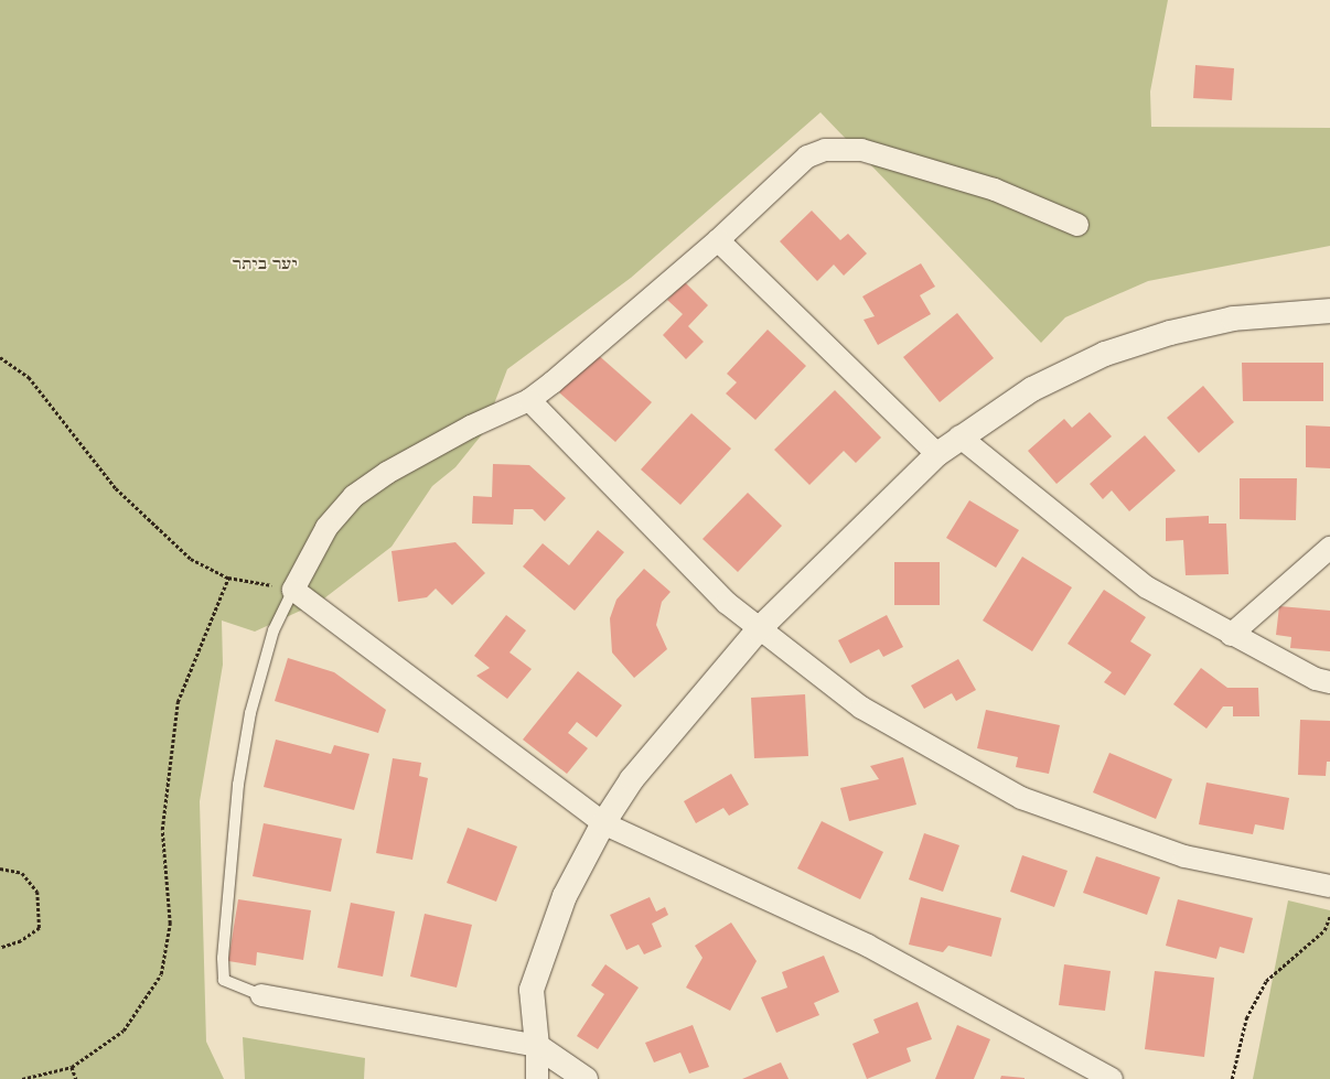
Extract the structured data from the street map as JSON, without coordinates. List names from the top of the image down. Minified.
{"parks":["יער ביתר"]}
